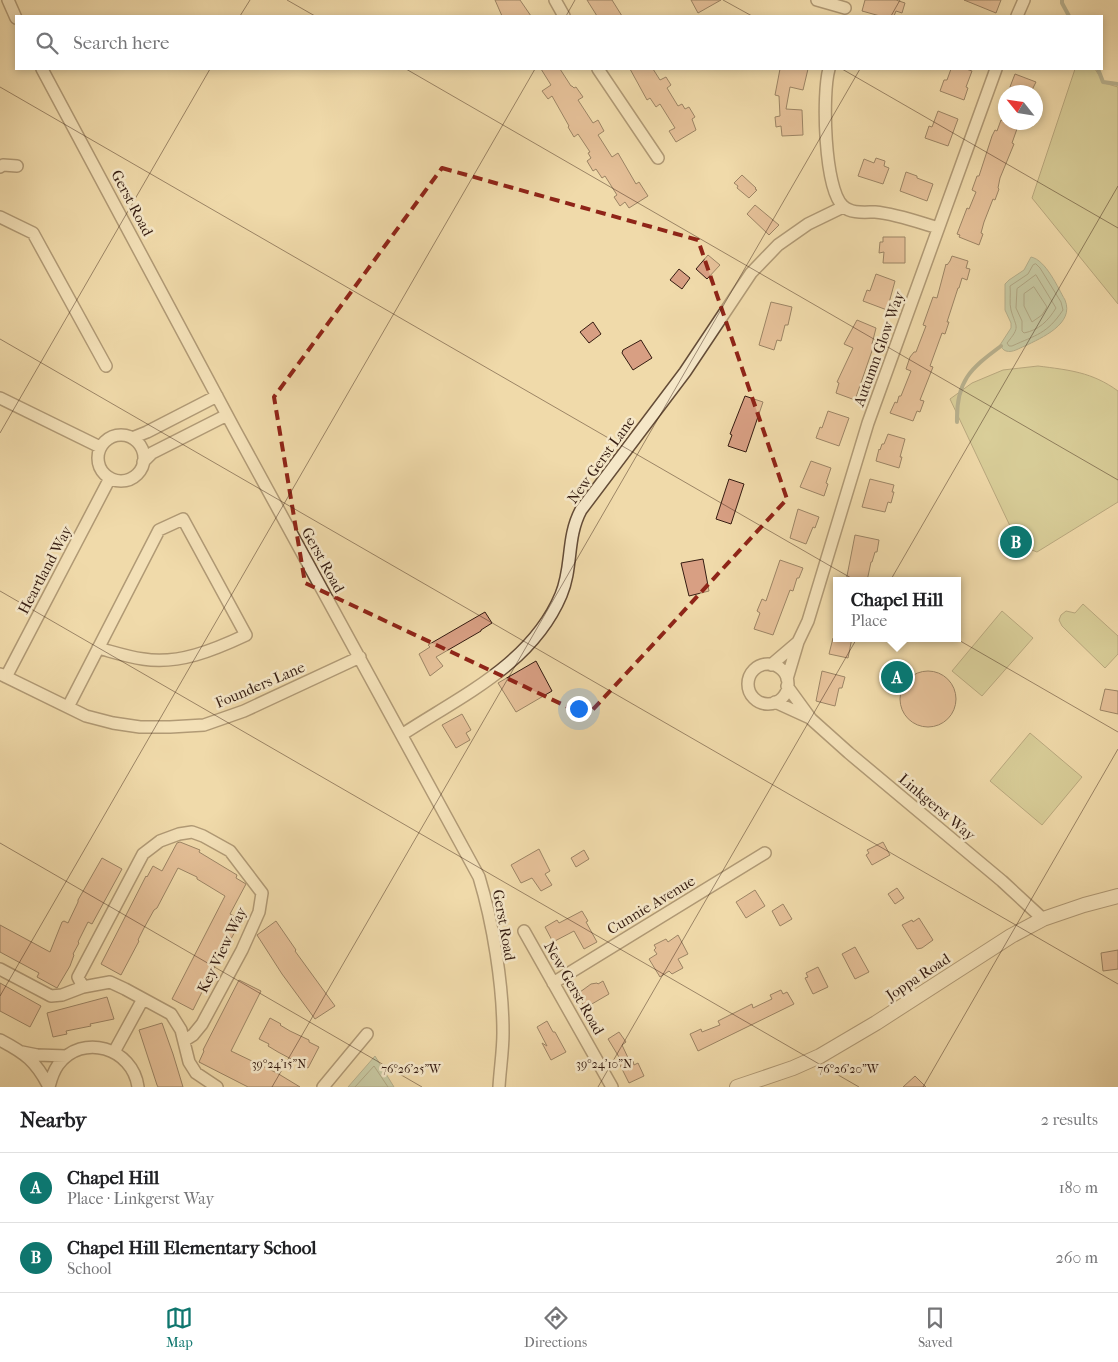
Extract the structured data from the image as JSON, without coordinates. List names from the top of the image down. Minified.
{"streets":{"street":["Gerst Road","Autumn Glow Way","New Gerst Lane","Heartland Way","Founders Lane","Linkgerst Way","Cunnie Avenue","Key View Way","Joppa Road","New Gerst Road"]},"crossings":[["Gerst Road","New Gerst Lane"],["Gerst Road","Founders Lane"],["Autumn Glow Way","Linkgerst Way"],["Heartland Way","Founders Lane"],["Linkgerst Way","Joppa Road"],["Cunnie Avenue","New Gerst Road"]],"north":"top left","page":{"search":"Search here","pins":["B","A"],"popup":["Chapel Hill","Place"],"heading":["Nearby","2 results"],"list":[{"mark":"A","name":"Chapel Hill","note":"Place · Linkgerst Way","value":"180 m"},{"mark":"B","name":"Chapel Hill Elementary School","note":"School","value":"260 m"}],"nav":["Map","Directions","Saved"]},"coordinates":["39°24'15\"N","39°24'10\"N","76°26'25\"W","76°26'20\"W"]}
